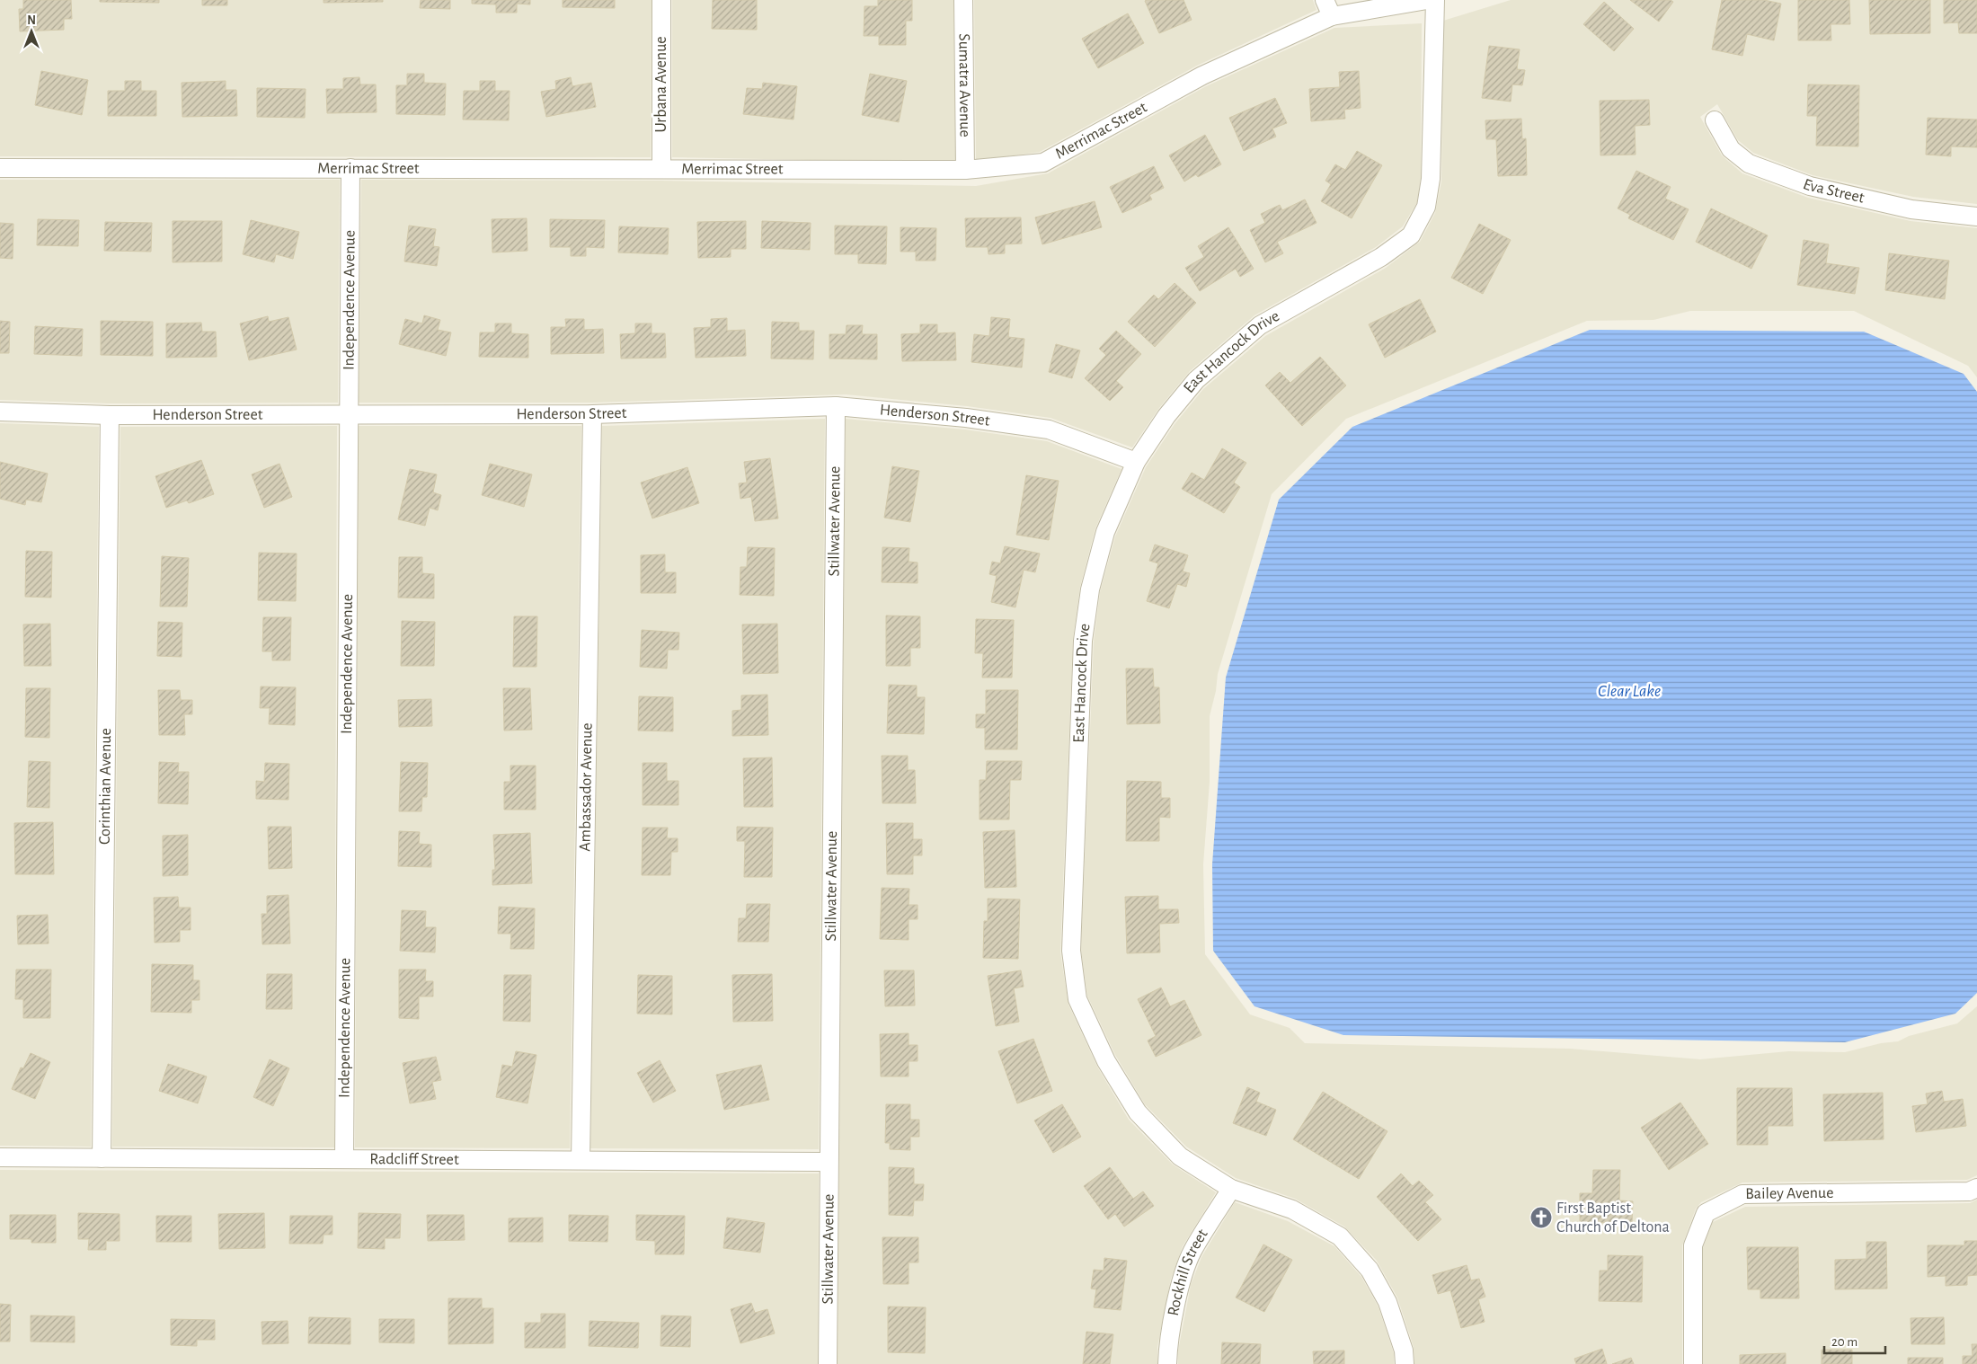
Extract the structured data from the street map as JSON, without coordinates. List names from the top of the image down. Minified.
{"streets":{"street":["Urbana Avenue","Sumatra Avenue","Merrimac Street","Eva Street","Independence Avenue","East Hancock Drive","Henderson Street","Stillwater Avenue","Corinthian Avenue","Ambassador Avenue","Radcliff Street","Bailey Avenue","Rockhill Street"]},"crossings":[["Urbana Avenue","Merrimac Street"],["Sumatra Avenue","Merrimac Street"],["Merrimac Street","Independence Avenue"],["Independence Avenue","Henderson Street"],["Independence Avenue","Radcliff Street"],["East Hancock Drive","Henderson Street"],["East Hancock Drive","Rockhill Street"],["Henderson Street","Stillwater Avenue"],["Henderson Street","Corinthian Avenue"],["Henderson Street","Ambassador Avenue"],["Stillwater Avenue","Radcliff Street"],["Corinthian Avenue","Radcliff Street"],["Ambassador Avenue","Radcliff Street"]],"water":["Clear Lake"],"places":{"church":["First Baptist Church of Deltona"]},"scale_bar":"20 m","north":"top"}
